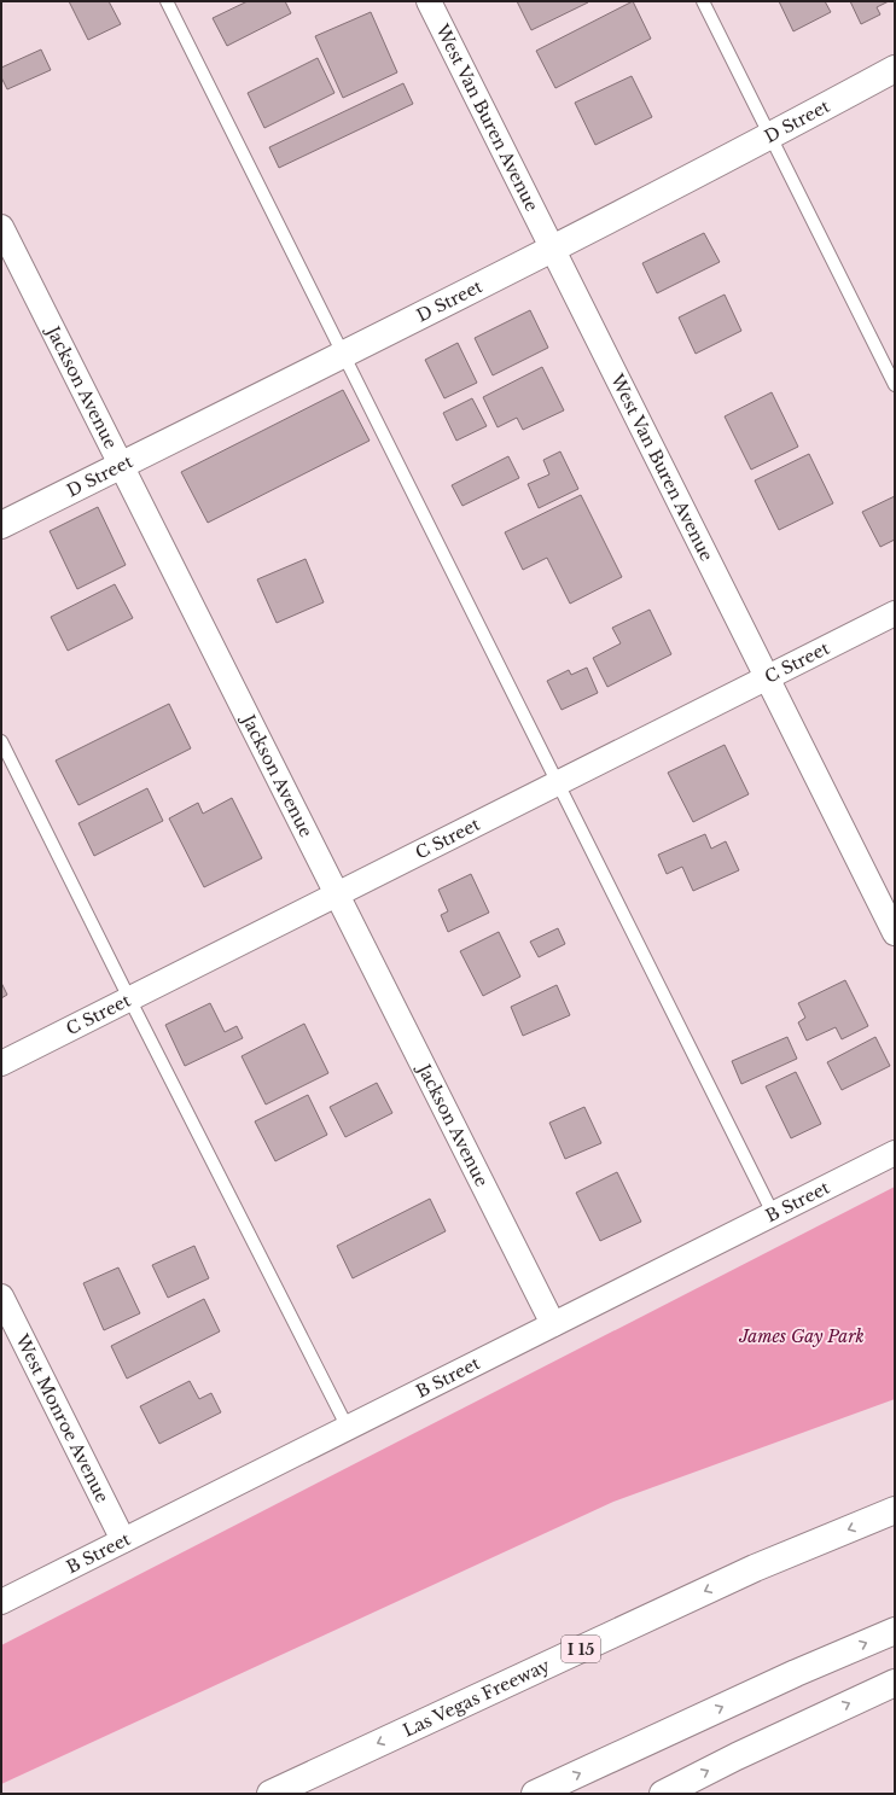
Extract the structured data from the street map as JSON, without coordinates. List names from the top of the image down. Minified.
{"streets":{"main road":["D Street","I 15","Las Vegas Freeway"],"street":["West Van Buren Avenue","Jackson Avenue","C Street","B Street","West Monroe Avenue"]},"crossings":[["West Van Buren Avenue","D Street"],["West Van Buren Avenue","C Street"],["D Street","Jackson Avenue"],["Jackson Avenue","C Street"],["Jackson Avenue","B Street"],["B Street","West Monroe Avenue"]],"parks":["James Gay Park"]}
